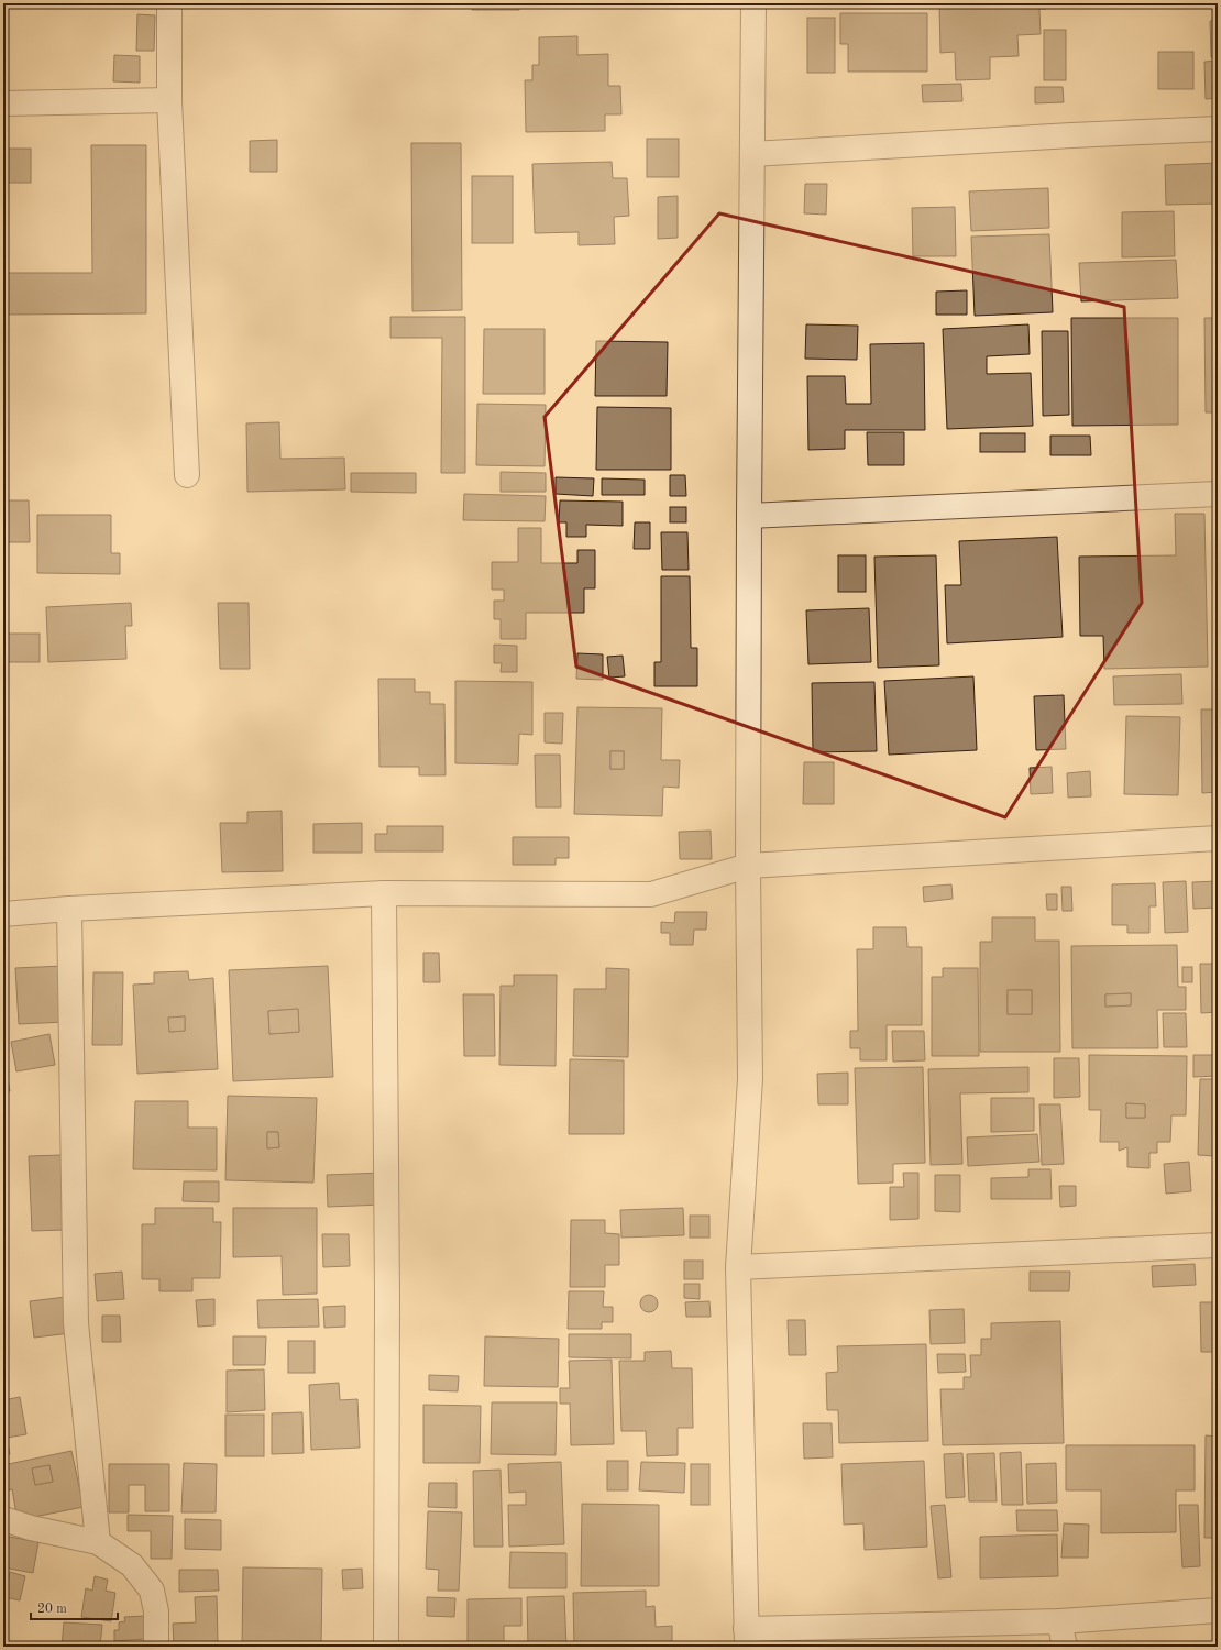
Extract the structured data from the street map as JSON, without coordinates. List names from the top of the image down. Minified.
{"scale_bar":"20 m"}
